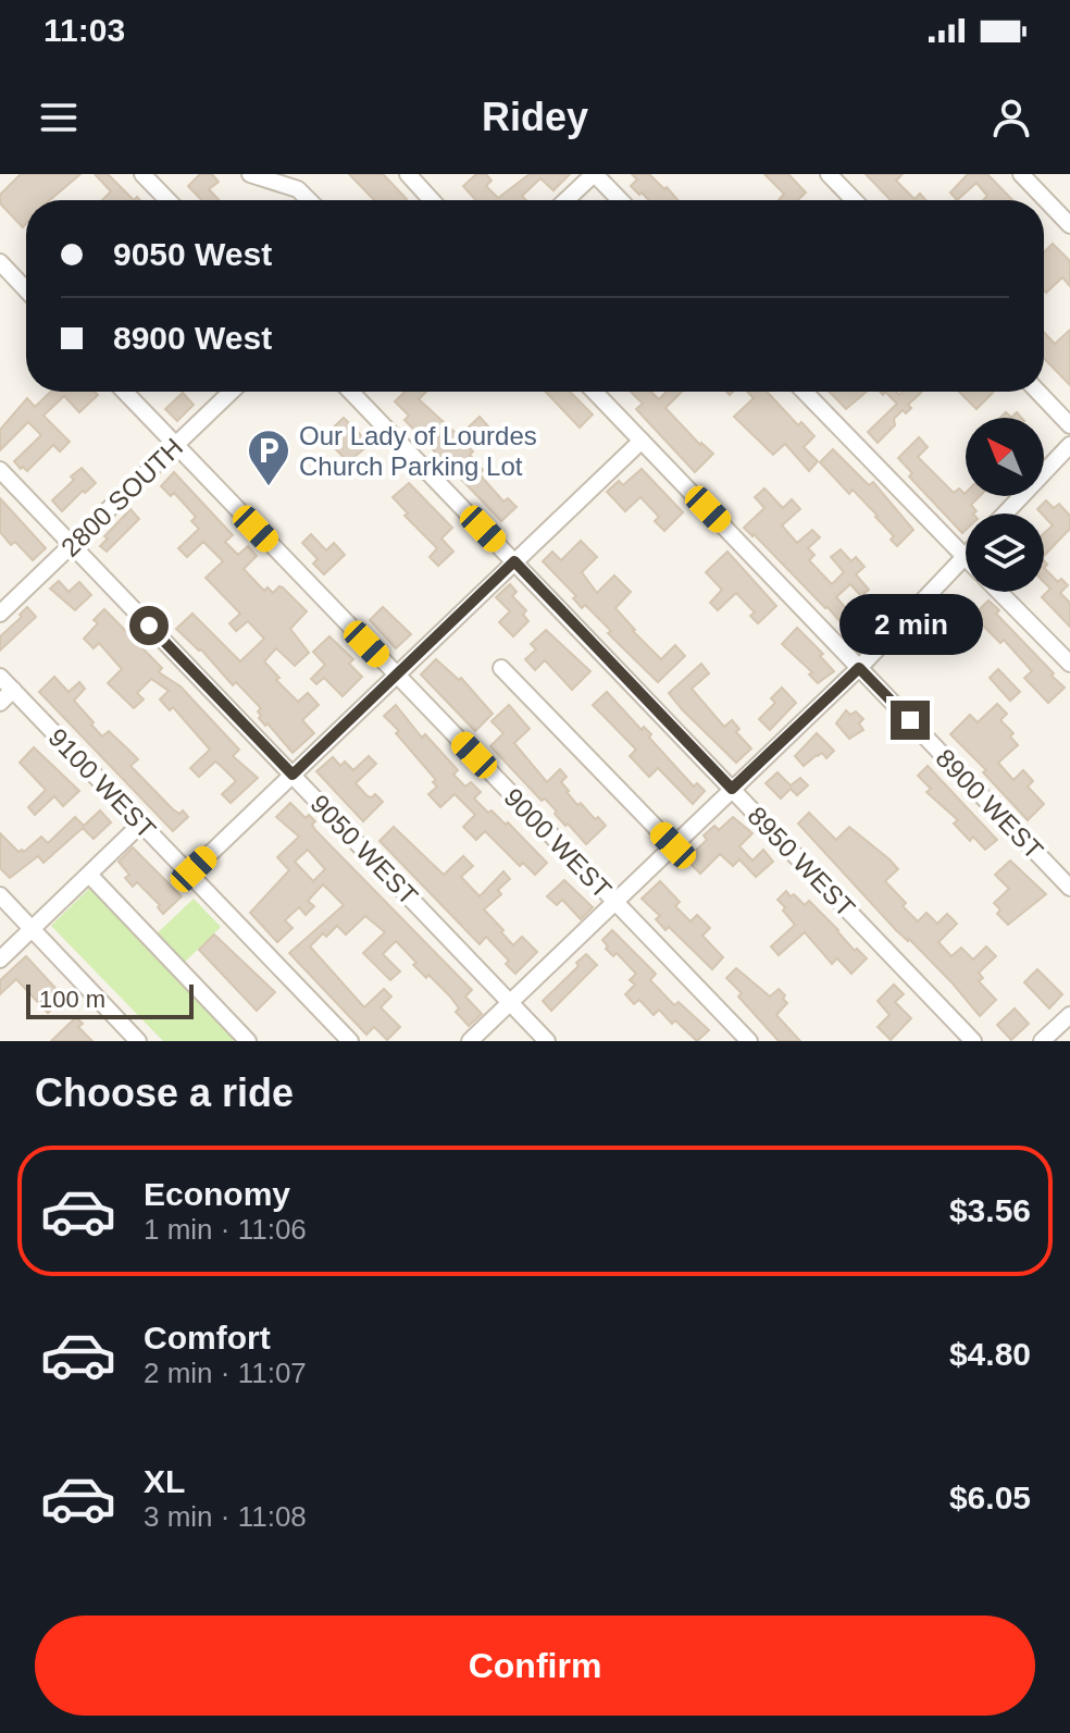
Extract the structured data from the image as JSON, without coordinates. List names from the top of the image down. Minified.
{"streets":{"street":["2800 SOUTH","9100 WEST","8900 WEST","9000 WEST","9050 WEST","8950 WEST"]},"crossings":[["2800 SOUTH","9000 WEST"],["2800 SOUTH","9050 WEST"]],"places":{"parking":["Our Lady of Lourdes Church Parking Lot"]},"scale_bar":"100 m","north":"top left","page":{"status":"11:03","header":"Ridey","banner":["9050 West","8900 West"],"bubble":"2 min","scale":"100 m","heading":"Choose a ride","list":[{"name":"Economy","note":"1 min · 11:06","value":"$3.56"},{"name":"Comfort","note":"2 min · 11:07","value":"$4.80"},{"name":"XL","note":"3 min · 11:08","value":"$6.05"}],"buttons":"Confirm"}}
